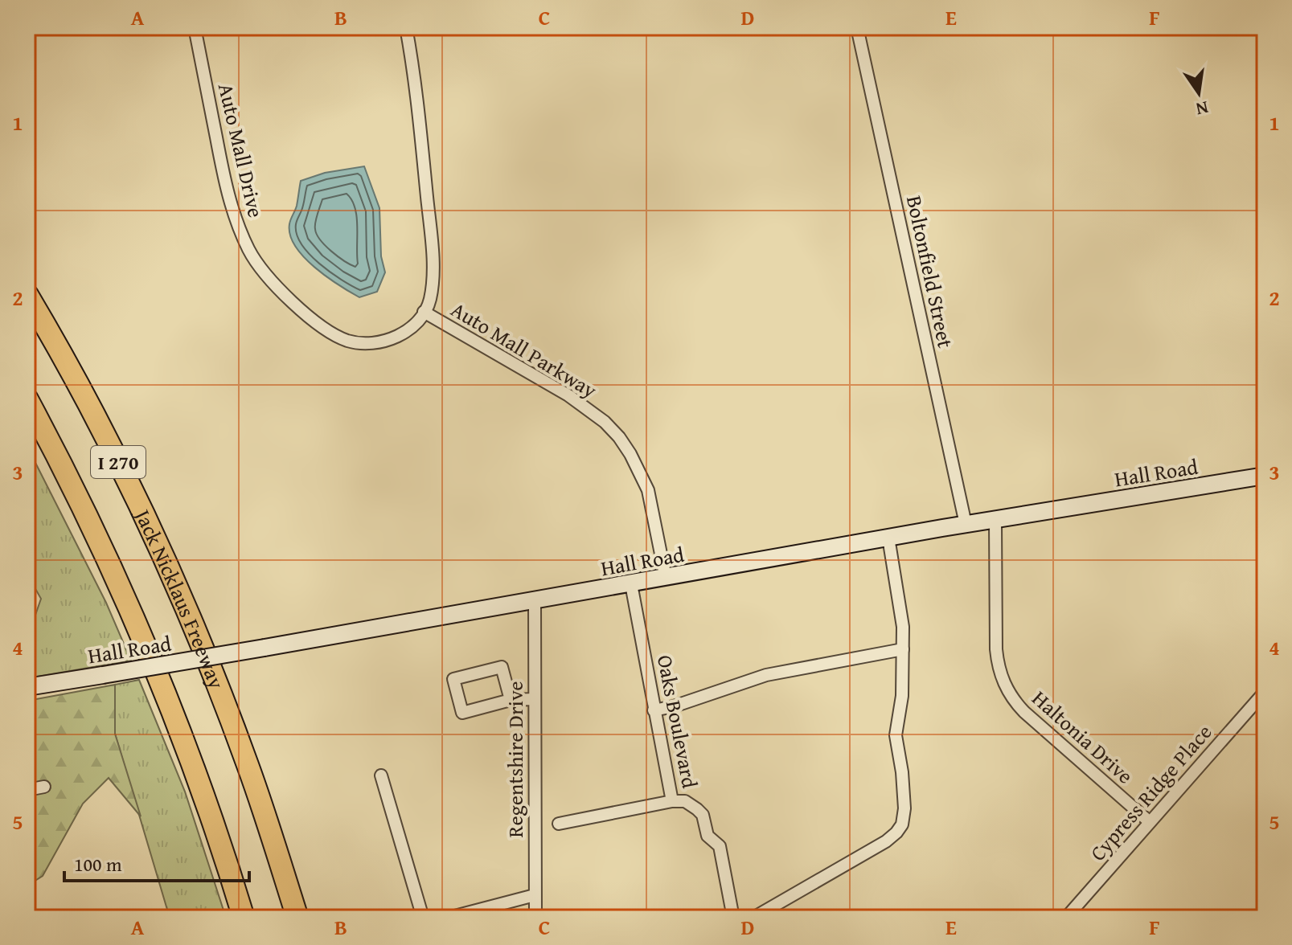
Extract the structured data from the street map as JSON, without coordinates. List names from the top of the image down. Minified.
{"streets":{"highway":["I 270","Jack Nicklaus Freeway"],"main road":["Hall Road"],"street":["Auto Mall Drive","Boltonfield Street","Auto Mall Parkway","Oaks Boulevard","Haltonia Drive","Regentshire Drive","Cypress Ridge Place"]},"crossings":[["Auto Mall Drive","Auto Mall Parkway"],["Boltonfield Street","Hall Road"],["Auto Mall Parkway","Hall Road"],["Hall Road","Oaks Boulevard"],["Hall Road","Haltonia Drive"],["Hall Road","Regentshire Drive"],["Haltonia Drive","Cypress Ridge Place"]],"scale_bar":"100 m","north":"bottom","grid":{"columns":["A","B","C","D","E","F"],"rows":["1","2","3","4","5"]}}
